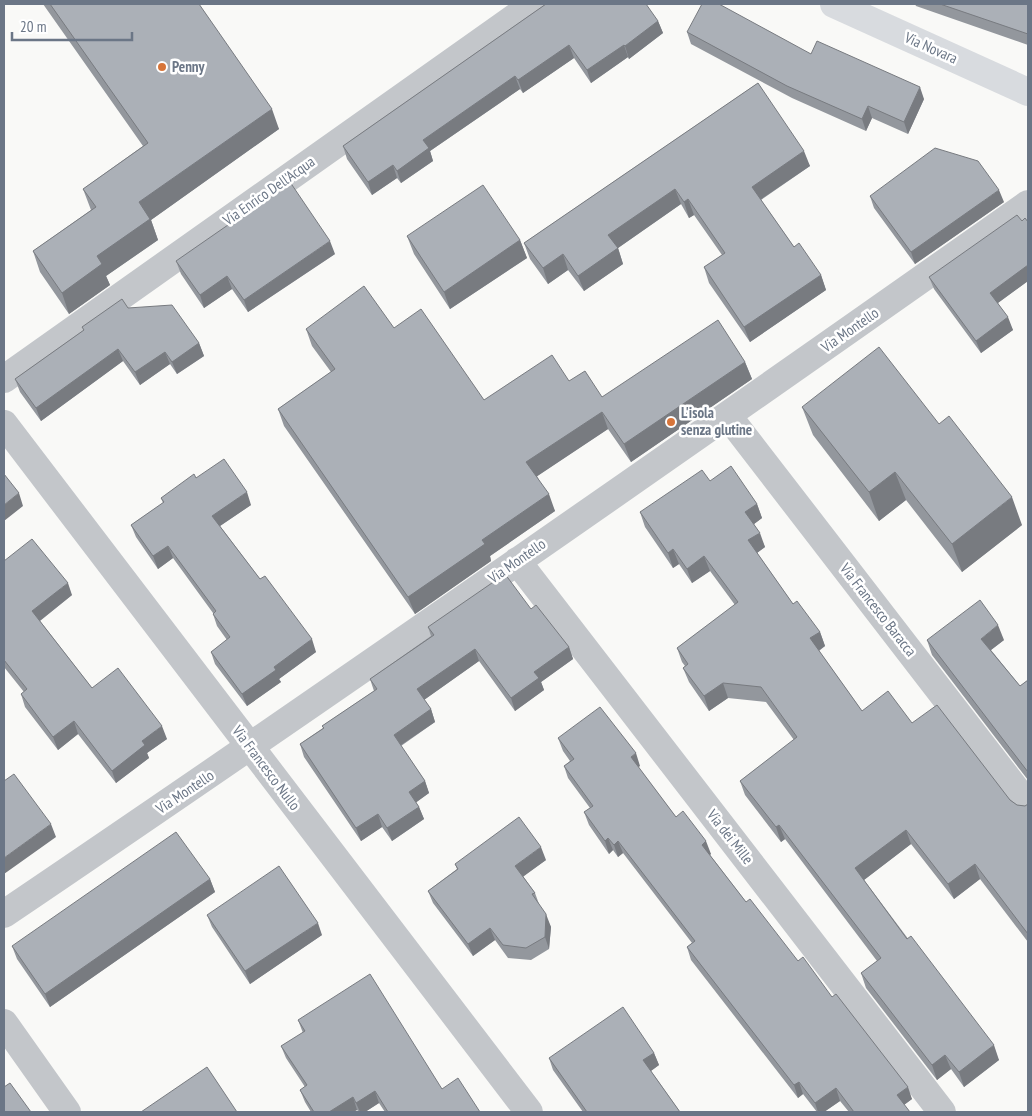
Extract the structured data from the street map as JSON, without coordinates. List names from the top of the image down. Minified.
{"streets":{"street":["Via Novara","Via Enrico Dell'Acqua","Via Montello","Via Francesco Baracca","Via Francesco Nullo","Via dei Mille"]},"crossings":[["Via Montello","Via Francesco Baracca"],["Via Montello","Via Francesco Nullo"],["Via Montello","Via dei Mille"]],"places":["Penny","L'isola senza glutine"],"scale_bar":"20 m"}
